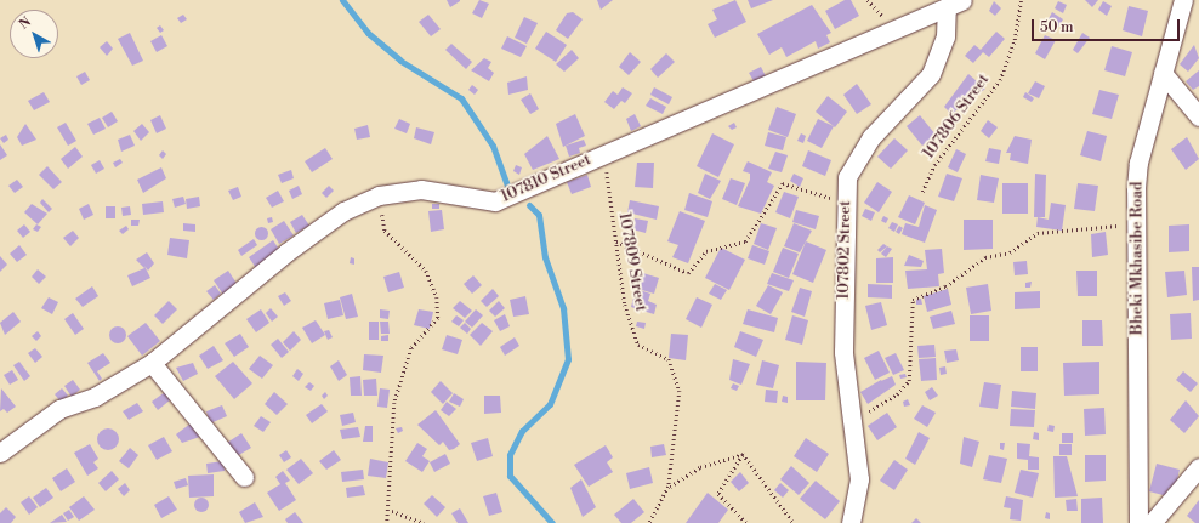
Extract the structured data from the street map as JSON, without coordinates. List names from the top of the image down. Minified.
{"streets":{"street":["107810 Street","107802 Street","Bheki Mkhasibe Road"],"path":["107806 Street","107809 Street"]},"crossings":[["107810 Street","107802 Street"],["107810 Street","107809 Street"]],"scale_bar":"50 m","north":"top left"}
